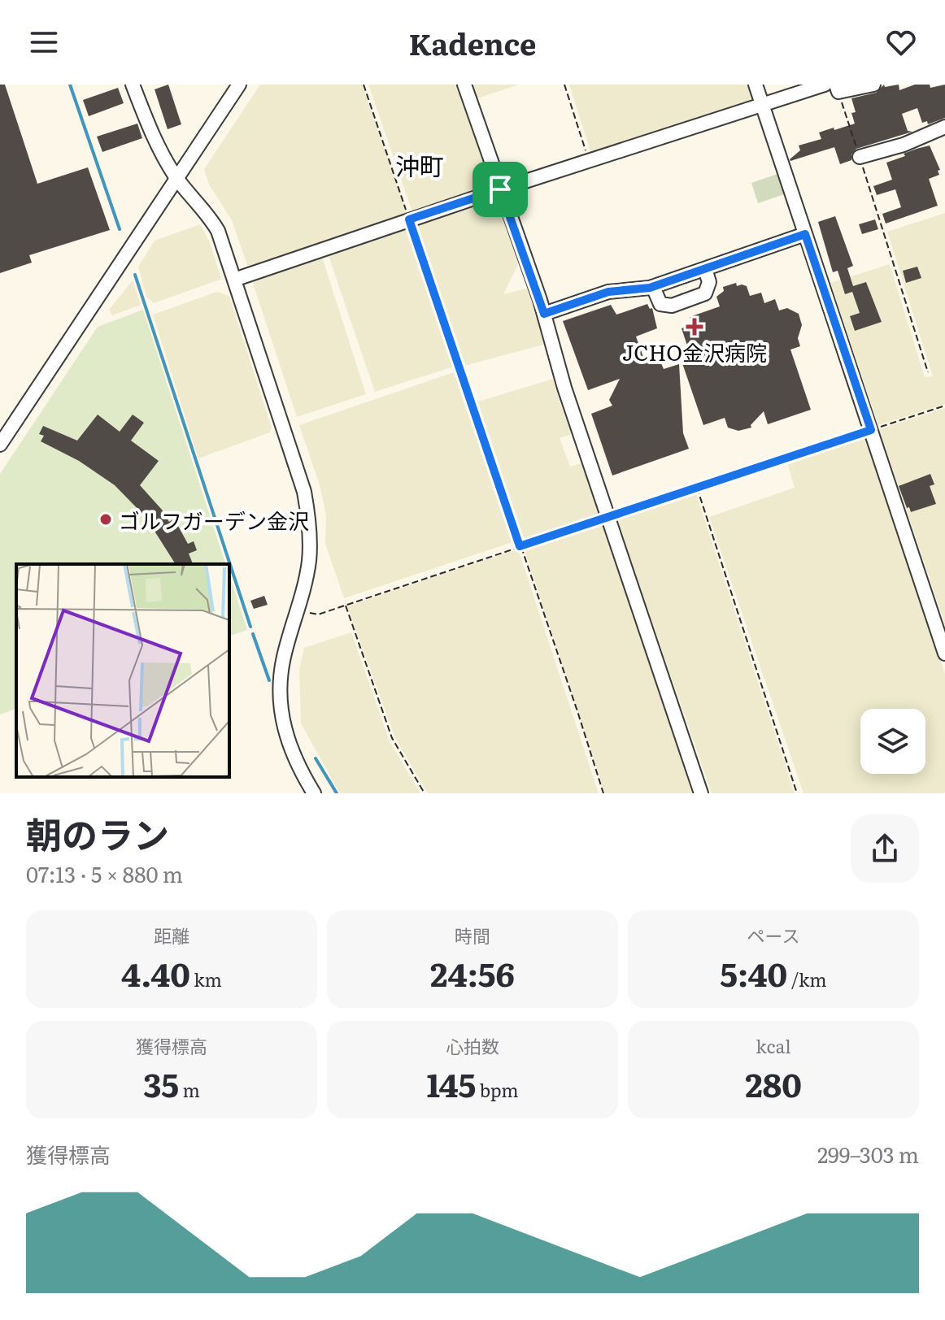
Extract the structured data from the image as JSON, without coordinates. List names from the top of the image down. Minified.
{"districts":["沖町"],"places":{"health":["JCHO金沢病院"],"other":["ゴルフガーデン金沢"]},"page":{"header":"Kadence","heading":["朝のラン","07:13 · 5 × 880 m"],"stats":[["距離","4.40 km"],["時間","24:56"],["ペース","5:40 /km"],["獲得標高","35 m"],["心拍数","145 bpm"],["kcal","280"]],"chart":["獲得標高","299–303 m"]}}
